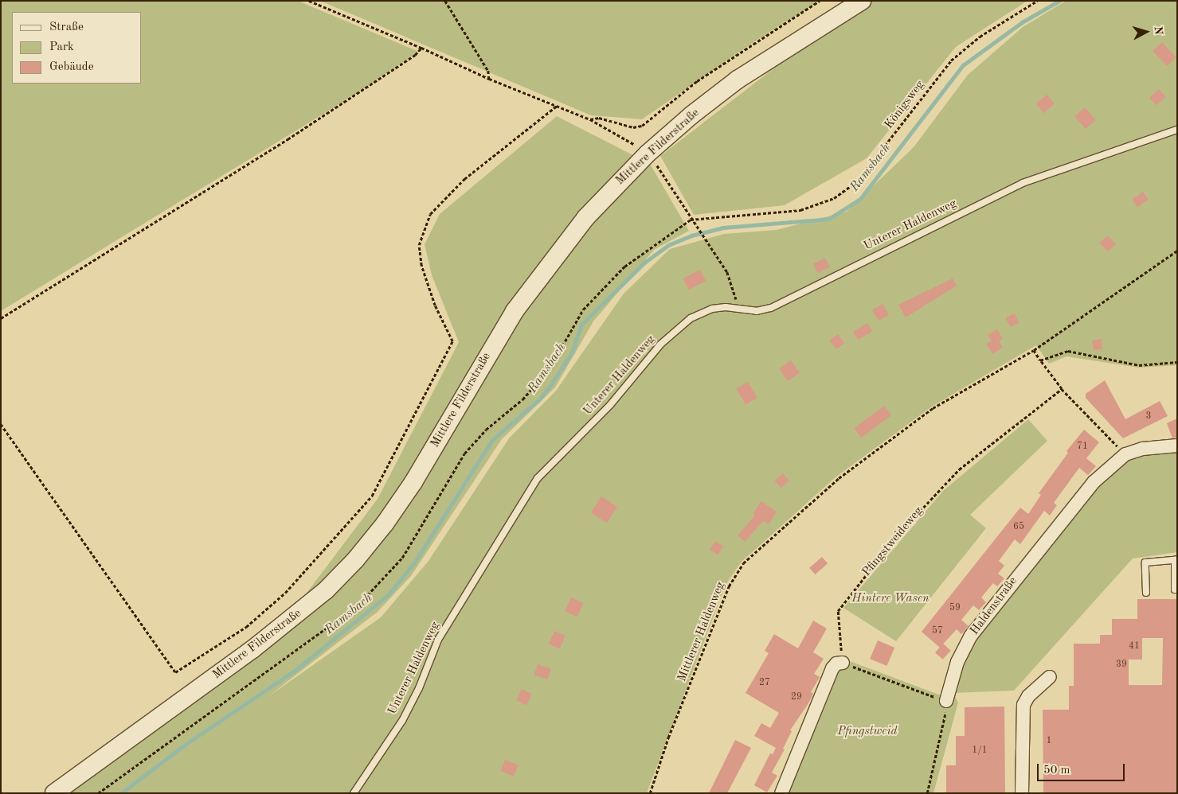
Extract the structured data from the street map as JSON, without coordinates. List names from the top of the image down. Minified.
{"streets":{"main road":["Mittlere Filderstraße"],"street":["Haldenstraße"],"lane":["Unterer Haldenweg"],"path":["Königsweg","Pfingstweideweg","Mittlerer Haldenweg"]},"crossings":[["Königsweg","Unterer Haldenweg"]],"water":["Ramsbach"],"parks":["Hintere Wasen","Pfingstweid"],"house_numbers":["3","71","65","59","57","41","39","27","29","1","1/1"],"legend":["Straße","Park","Gebäude"],"scale_bar":"50 m","north":"right"}
